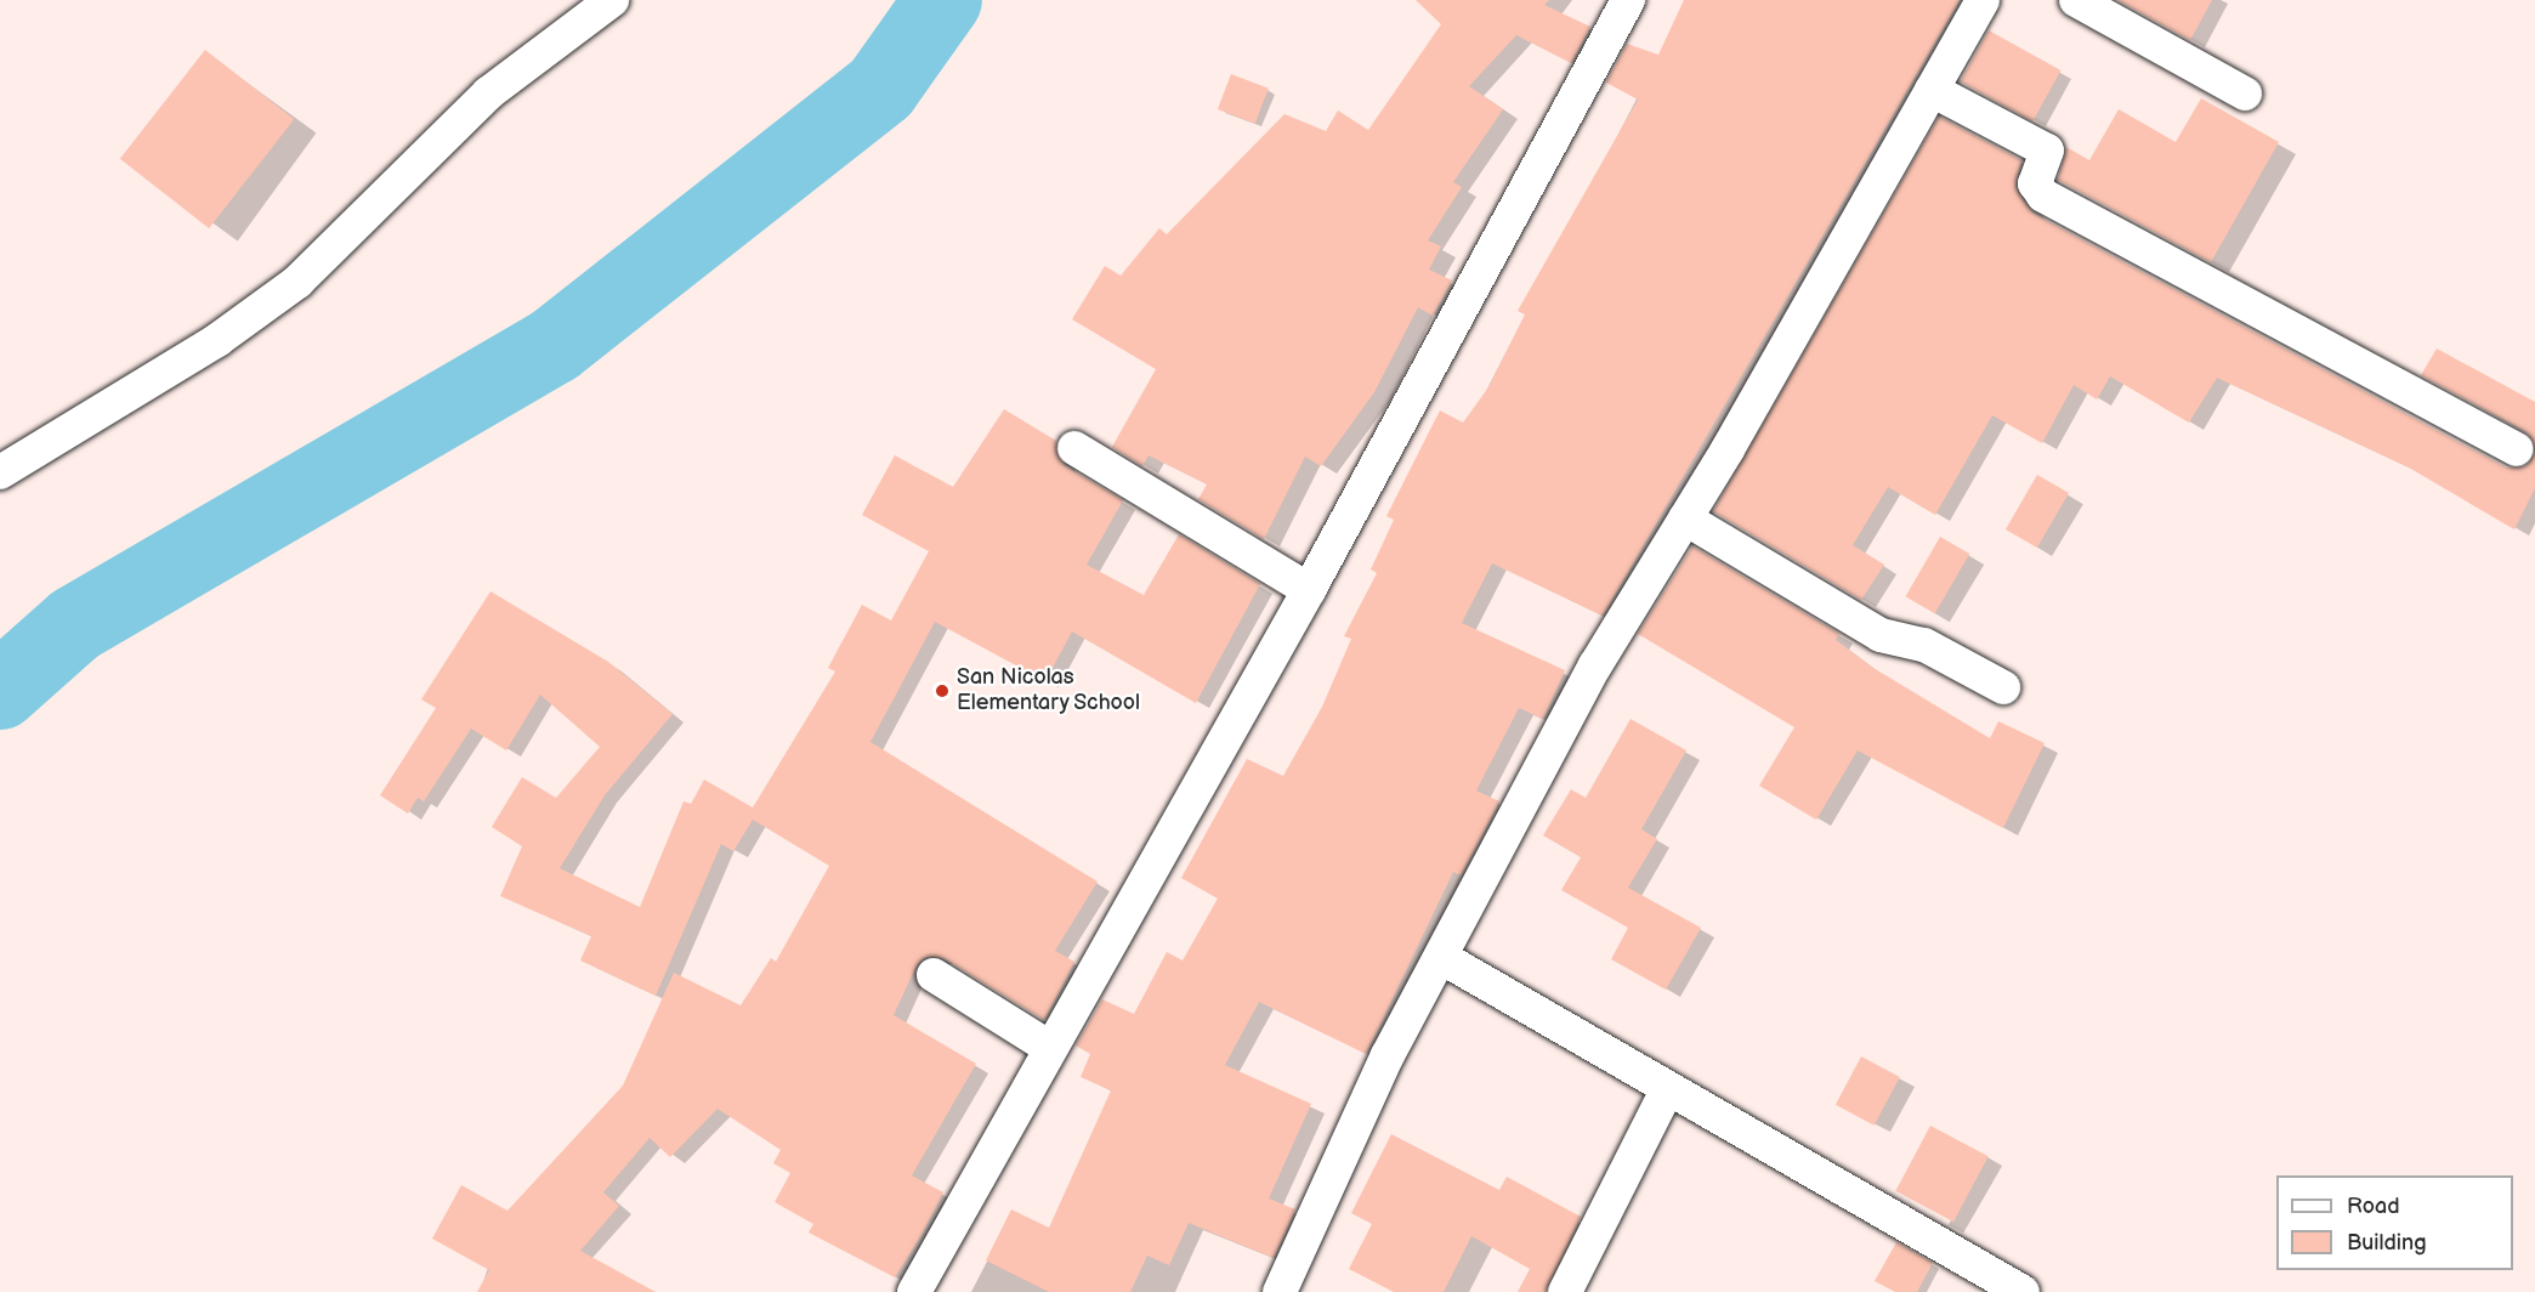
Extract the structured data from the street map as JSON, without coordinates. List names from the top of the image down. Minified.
{"places":["San Nicolas Elementary School"],"legend":["Road","Building"]}
